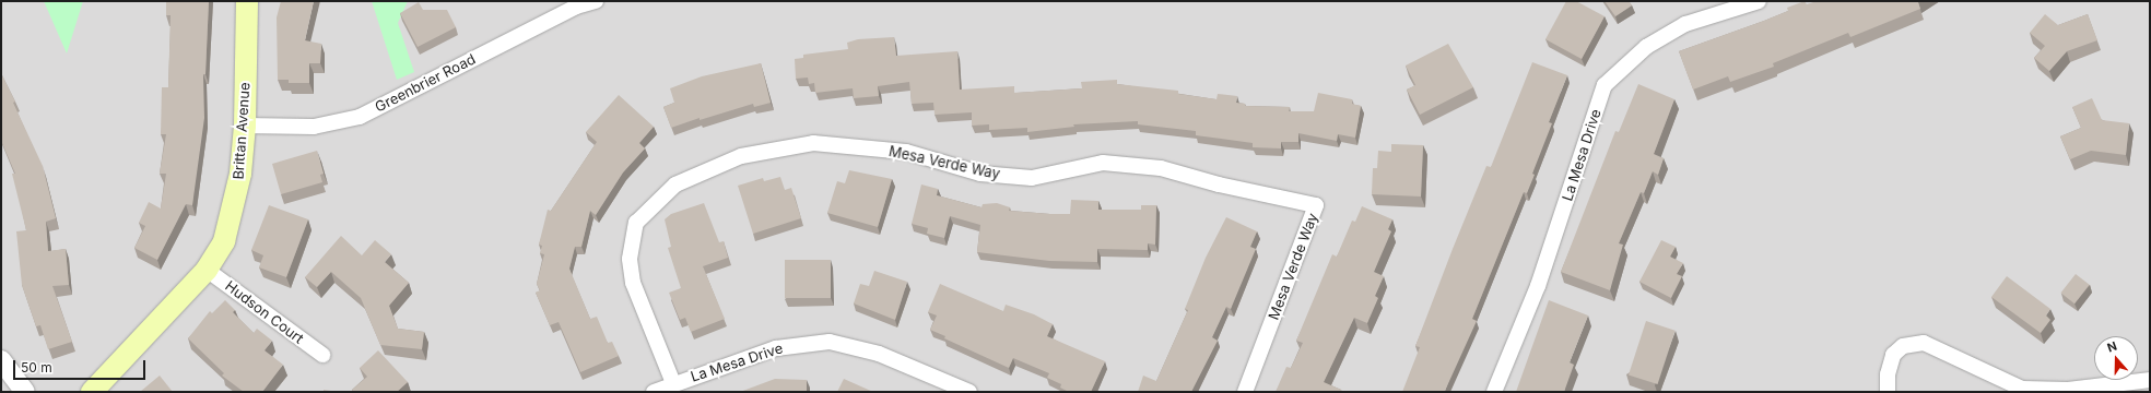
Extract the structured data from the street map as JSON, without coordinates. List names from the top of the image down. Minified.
{"streets":{"main road":["Brittan Avenue"],"street":["Greenbrier Road","La Mesa Drive","Mesa Verde Way","Hudson Court"]},"crossings":[["Greenbrier Road","Brittan Avenue"],["Brittan Avenue","Hudson Court"],["La Mesa Drive","Mesa Verde Way"]],"scale_bar":"50 m","north":"top"}
